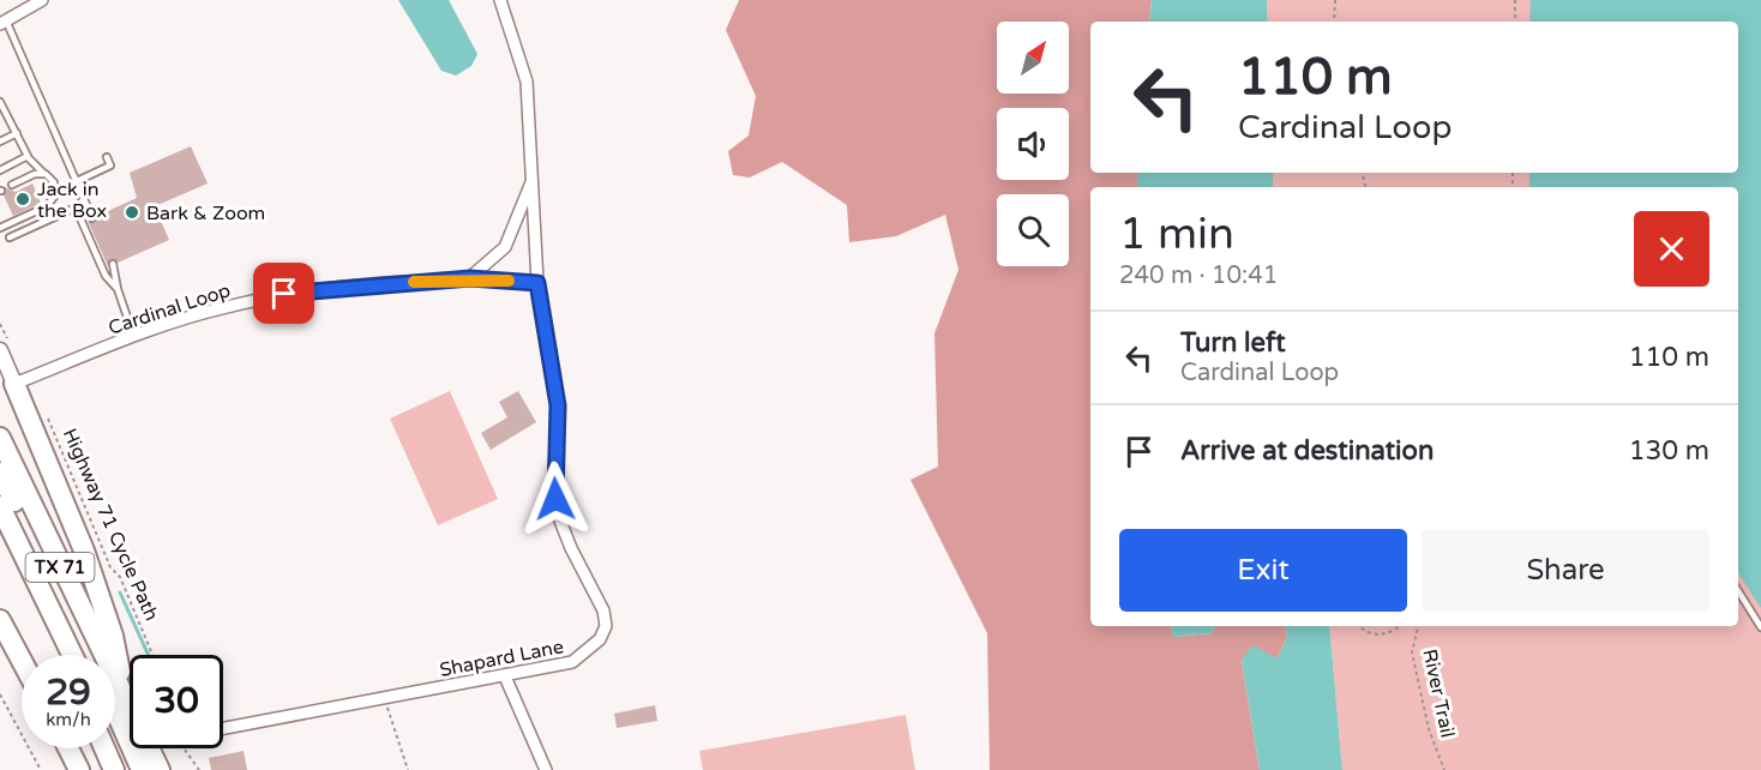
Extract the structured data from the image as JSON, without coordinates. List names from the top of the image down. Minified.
{"streets":{"highway":["TX 71"],"street":["Cardinal Loop","Shapard Lane"],"path":["Highway 71 Cycle Path","River Trail"]},"crossings":[["Cardinal Loop","Shapard Lane"]],"places":["Jack in the Box","Bark & Zoom"],"north":"top right","page":{"turn":["110 m","Cardinal Loop"],"heading":["1 min","240 m · 10:41"],"list":[{"name":"Turn left","note":"Cardinal Loop","value":"110 m"},{"name":"Arrive at destination","value":"130 m"}],"buttons":["Exit","Share"],"speed":"29 km/h","limit":"30"}}
